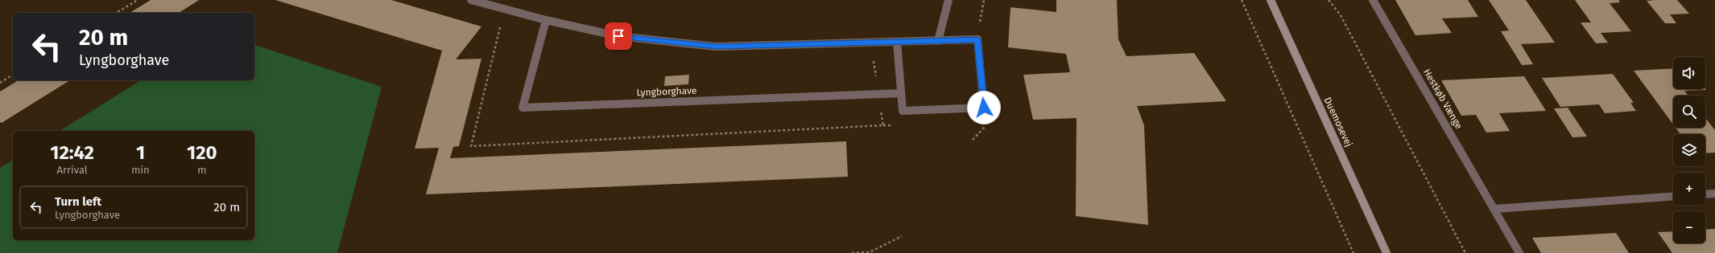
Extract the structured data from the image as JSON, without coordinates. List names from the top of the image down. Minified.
{"streets":{"street":["Lyngborghave","Hestkøb Vænge","Duemosevej"]},"page":{"turn":["20 m","Lyngborghave"],"map_buttons":["+","−"],"eta":["12:42","Arrival","1","min","120","m"],"list":[{"name":"Turn left","note":"Lyngborghave","value":"20 m"}]}}
